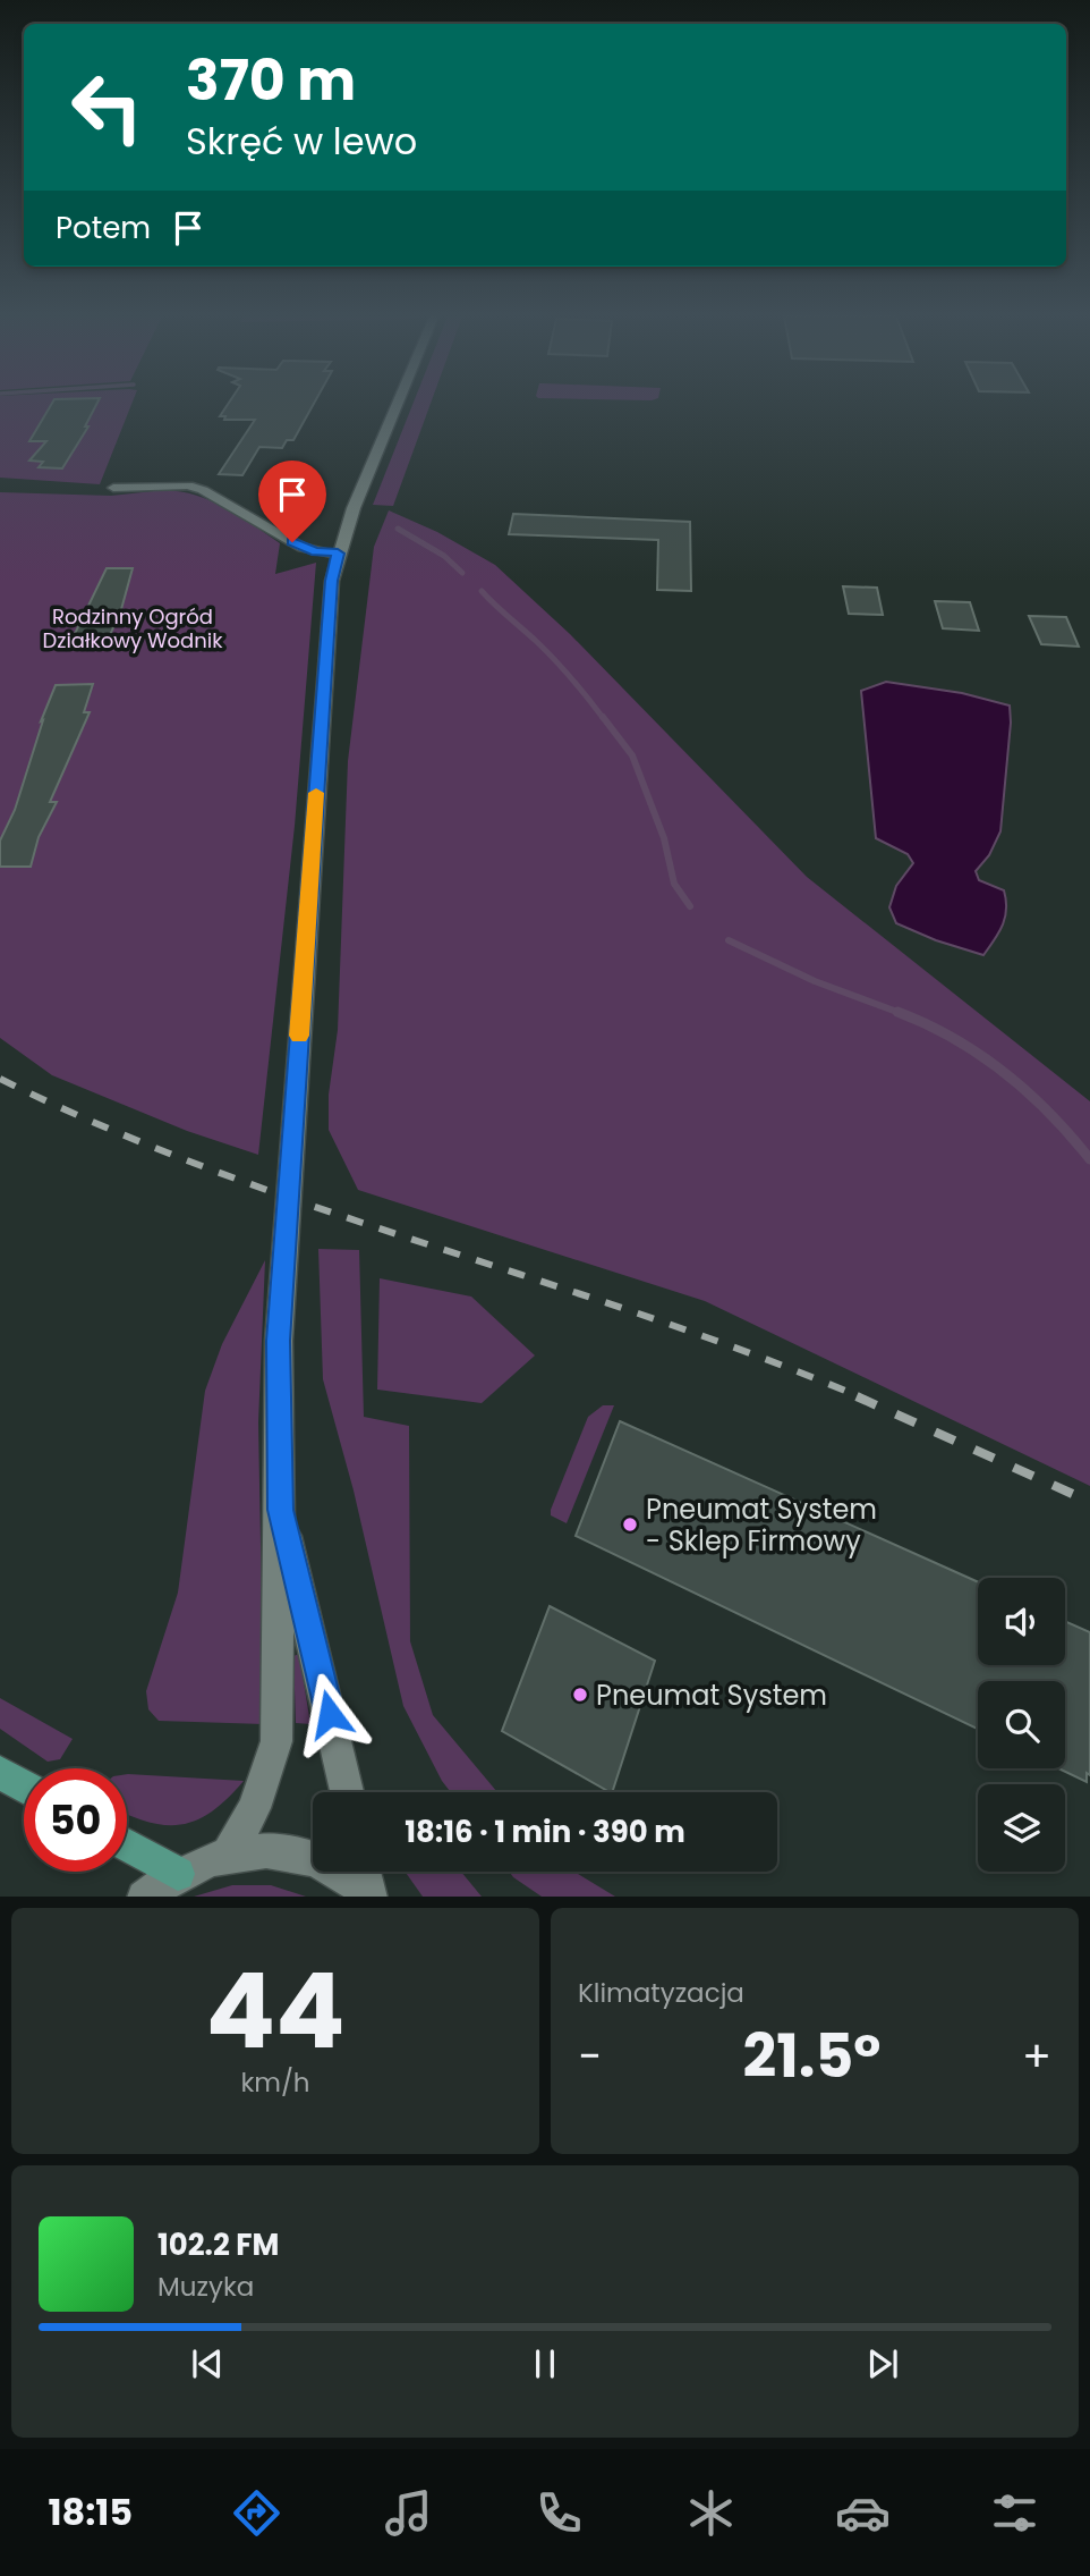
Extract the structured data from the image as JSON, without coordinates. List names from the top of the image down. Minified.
{"parks":["Rodzinny Ogród Działkowy Wodnik"],"places":["Pneumat System - Sklep Firmowy","Pneumat System"],"page":{"turn":["370 m","Skręć w lewo"],"then":"Potem","limit":"50","trip":"18:16 · 1 min · 390 m","tile":[["44","km/h"],"Klimatyzacja"],"heat":["−","21.5°","+"],"song":["102.2 FM","Muzyka"],"tabs":"18:15"}}
